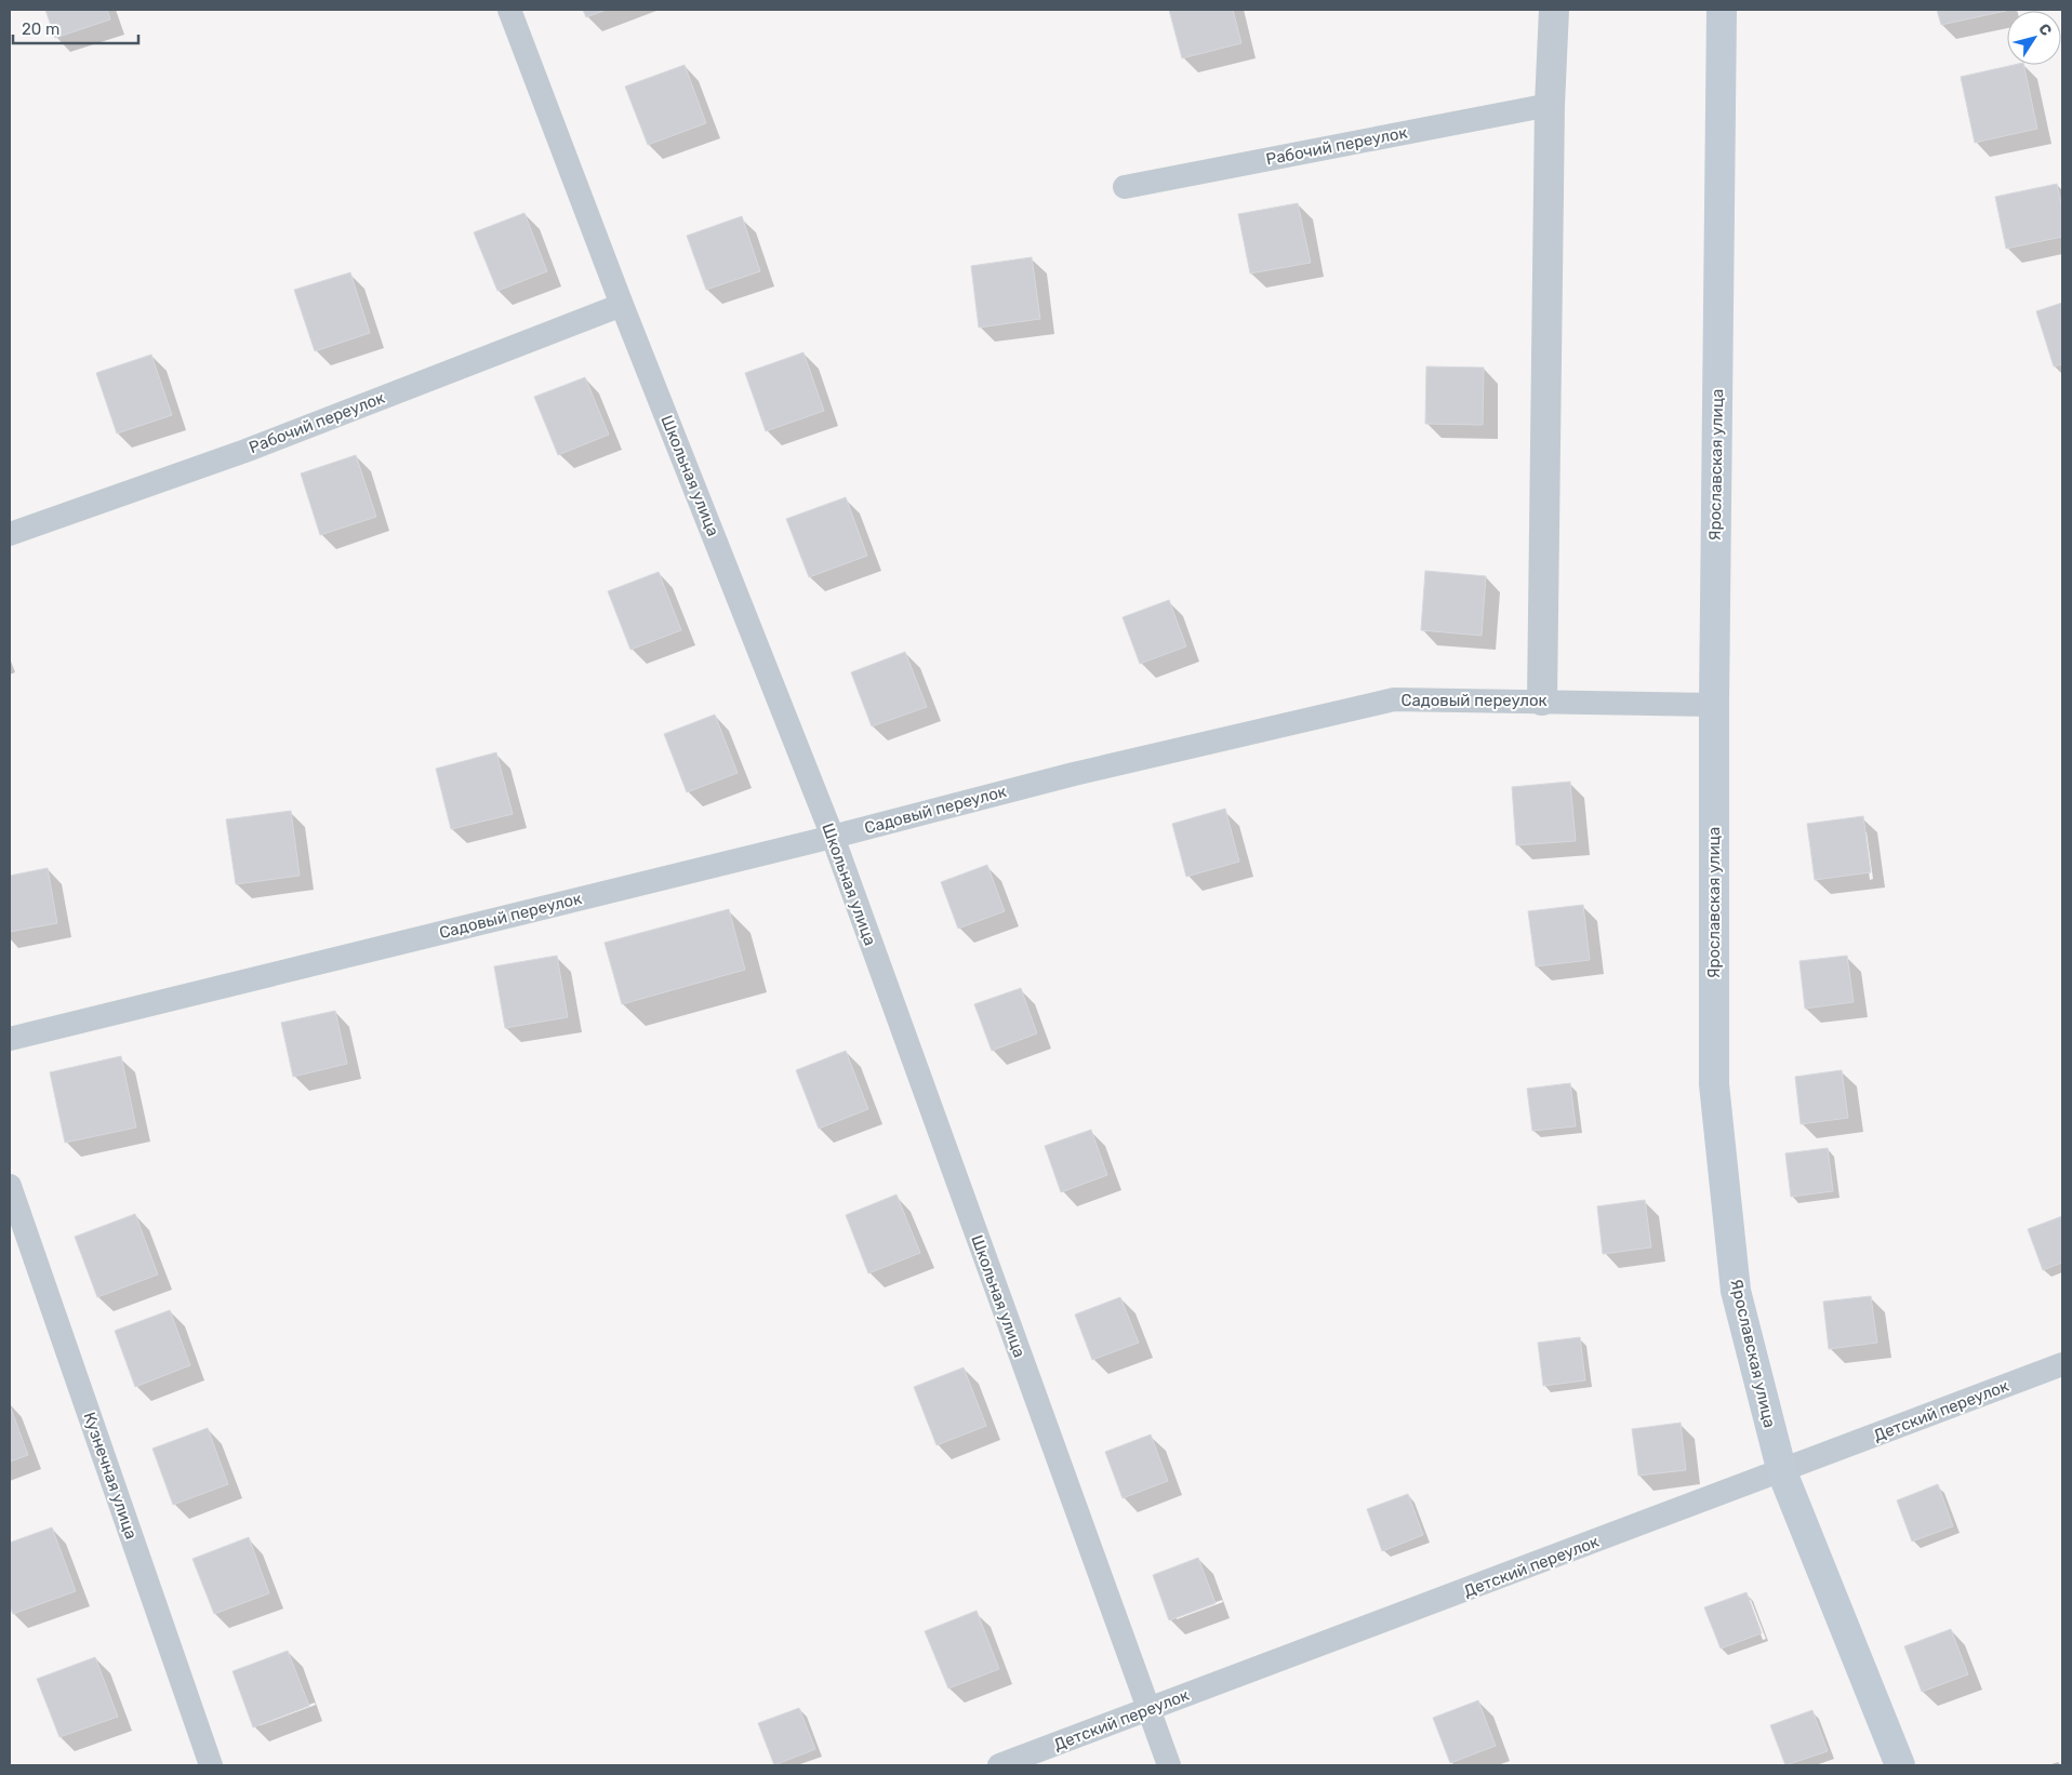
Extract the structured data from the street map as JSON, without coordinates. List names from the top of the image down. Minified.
{"streets":{"main road":["Ярославская улица"],"lane":["Рабочий переулок","Школьная улица","Садовый переулок","Детский переулок","Кузнечная улица"]},"crossings":[["Рабочий переулок","Школьная улица"],["Ярославская улица","Садовый переулок"],["Ярославская улица","Детский переулок"],["Школьная улица","Садовый переулок"],["Школьная улица","Детский переулок"]],"scale_bar":"20 m","north":"top right"}
